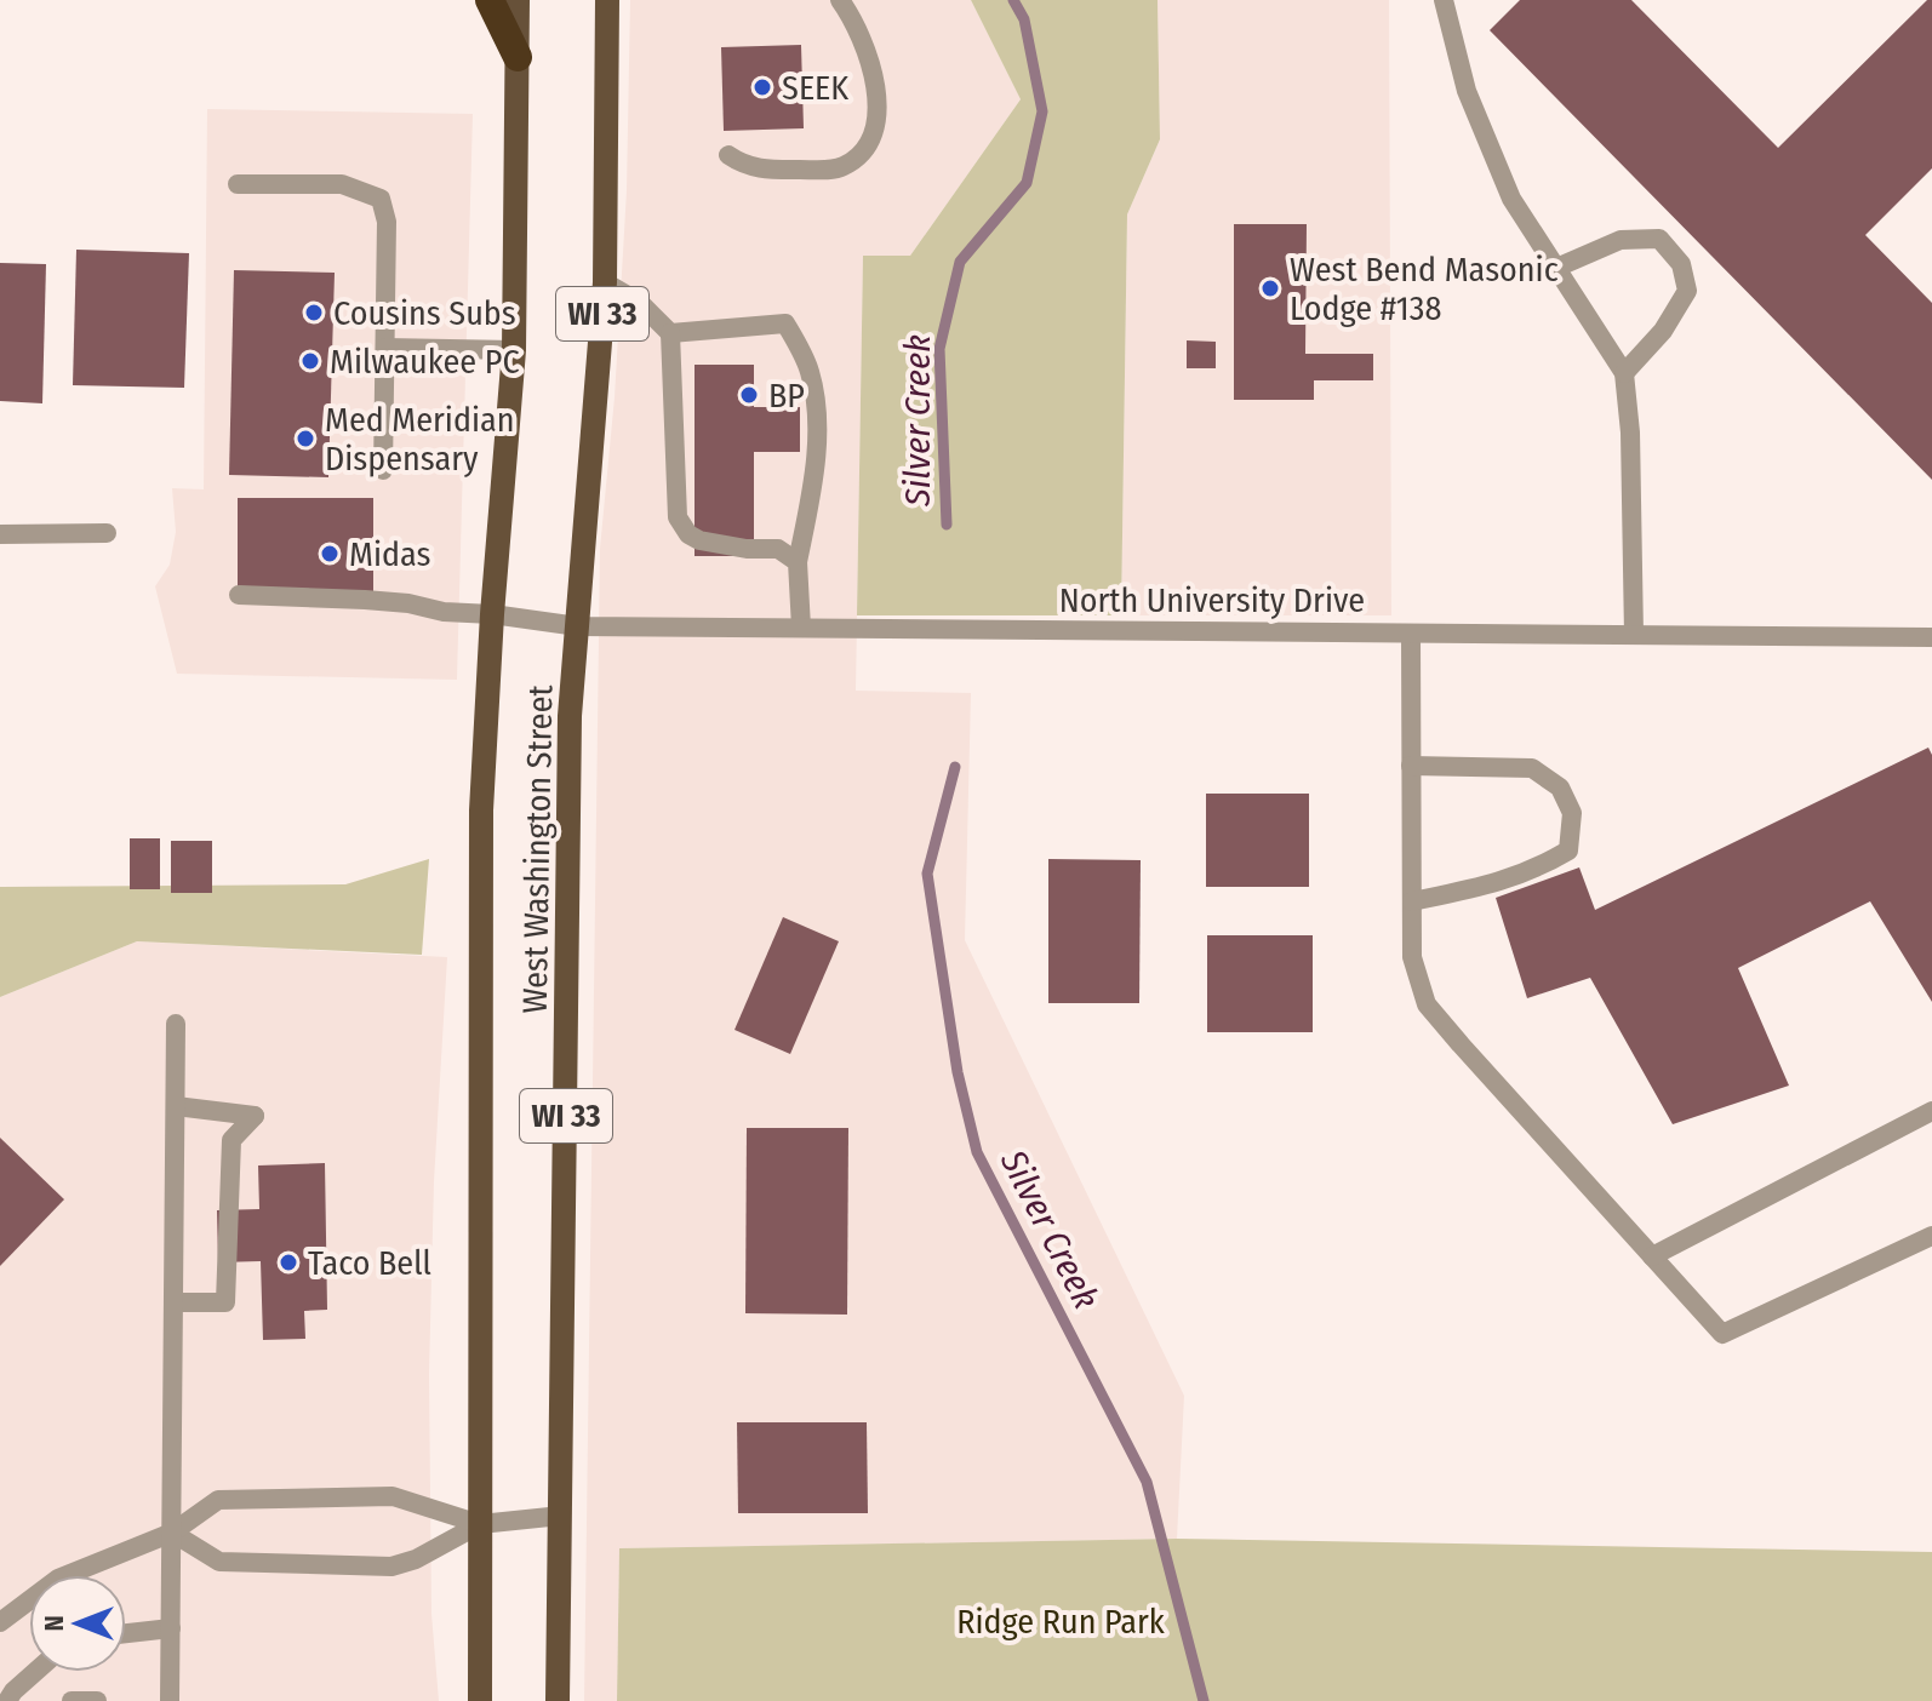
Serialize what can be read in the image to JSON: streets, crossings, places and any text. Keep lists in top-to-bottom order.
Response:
{
  "streets": {
    "main road": ["WI 33", "West Washington Street"],
    "street": ["North University Drive"]
  },
  "crossings": [
    ["North University Drive", "West Washington Street"]
  ],
  "water": ["Silver Creek"],
  "parks": ["Ridge Run Park"],
  "places": [
    "SEEK",
    "West Bend Masonic Lodge #138",
    "Cousins Subs",
    "Milwaukee PC",
    "BP",
    "Med Meridian Dispensary",
    "Midas",
    "Taco Bell"
  ],
  "north": "left"
}
